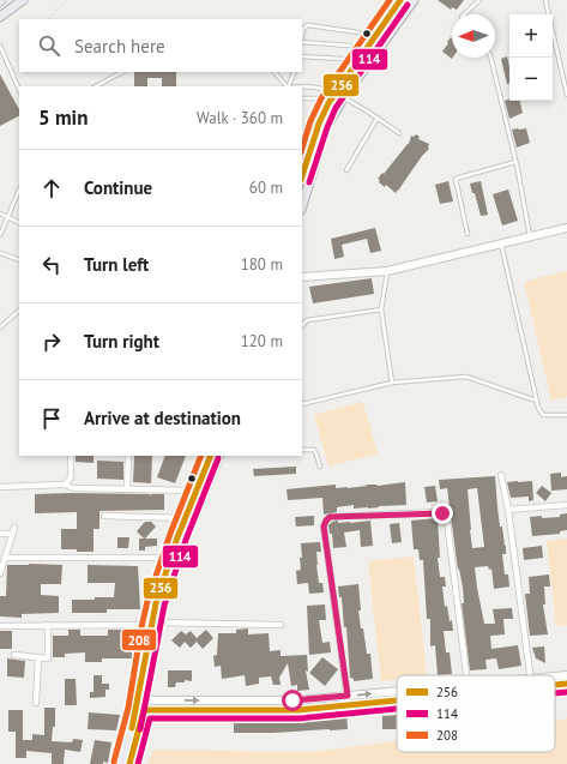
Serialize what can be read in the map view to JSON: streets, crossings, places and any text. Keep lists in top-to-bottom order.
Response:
{
  "lines": ["transit line 256", "transit line 208", "transit line 114"],
  "legend": ["256", "114", "208"],
  "north": "left",
  "page": {
    "map_buttons": ["+", "−"],
    "search": "Search here",
    "heading": ["5 min", "Walk · 360 m"],
    "list": [
      ["Continue", "60 m"],
      ["Turn left", "180 m"],
      ["Turn right", "120 m"],
      "Arrive at destination"
    ]
  }
}
